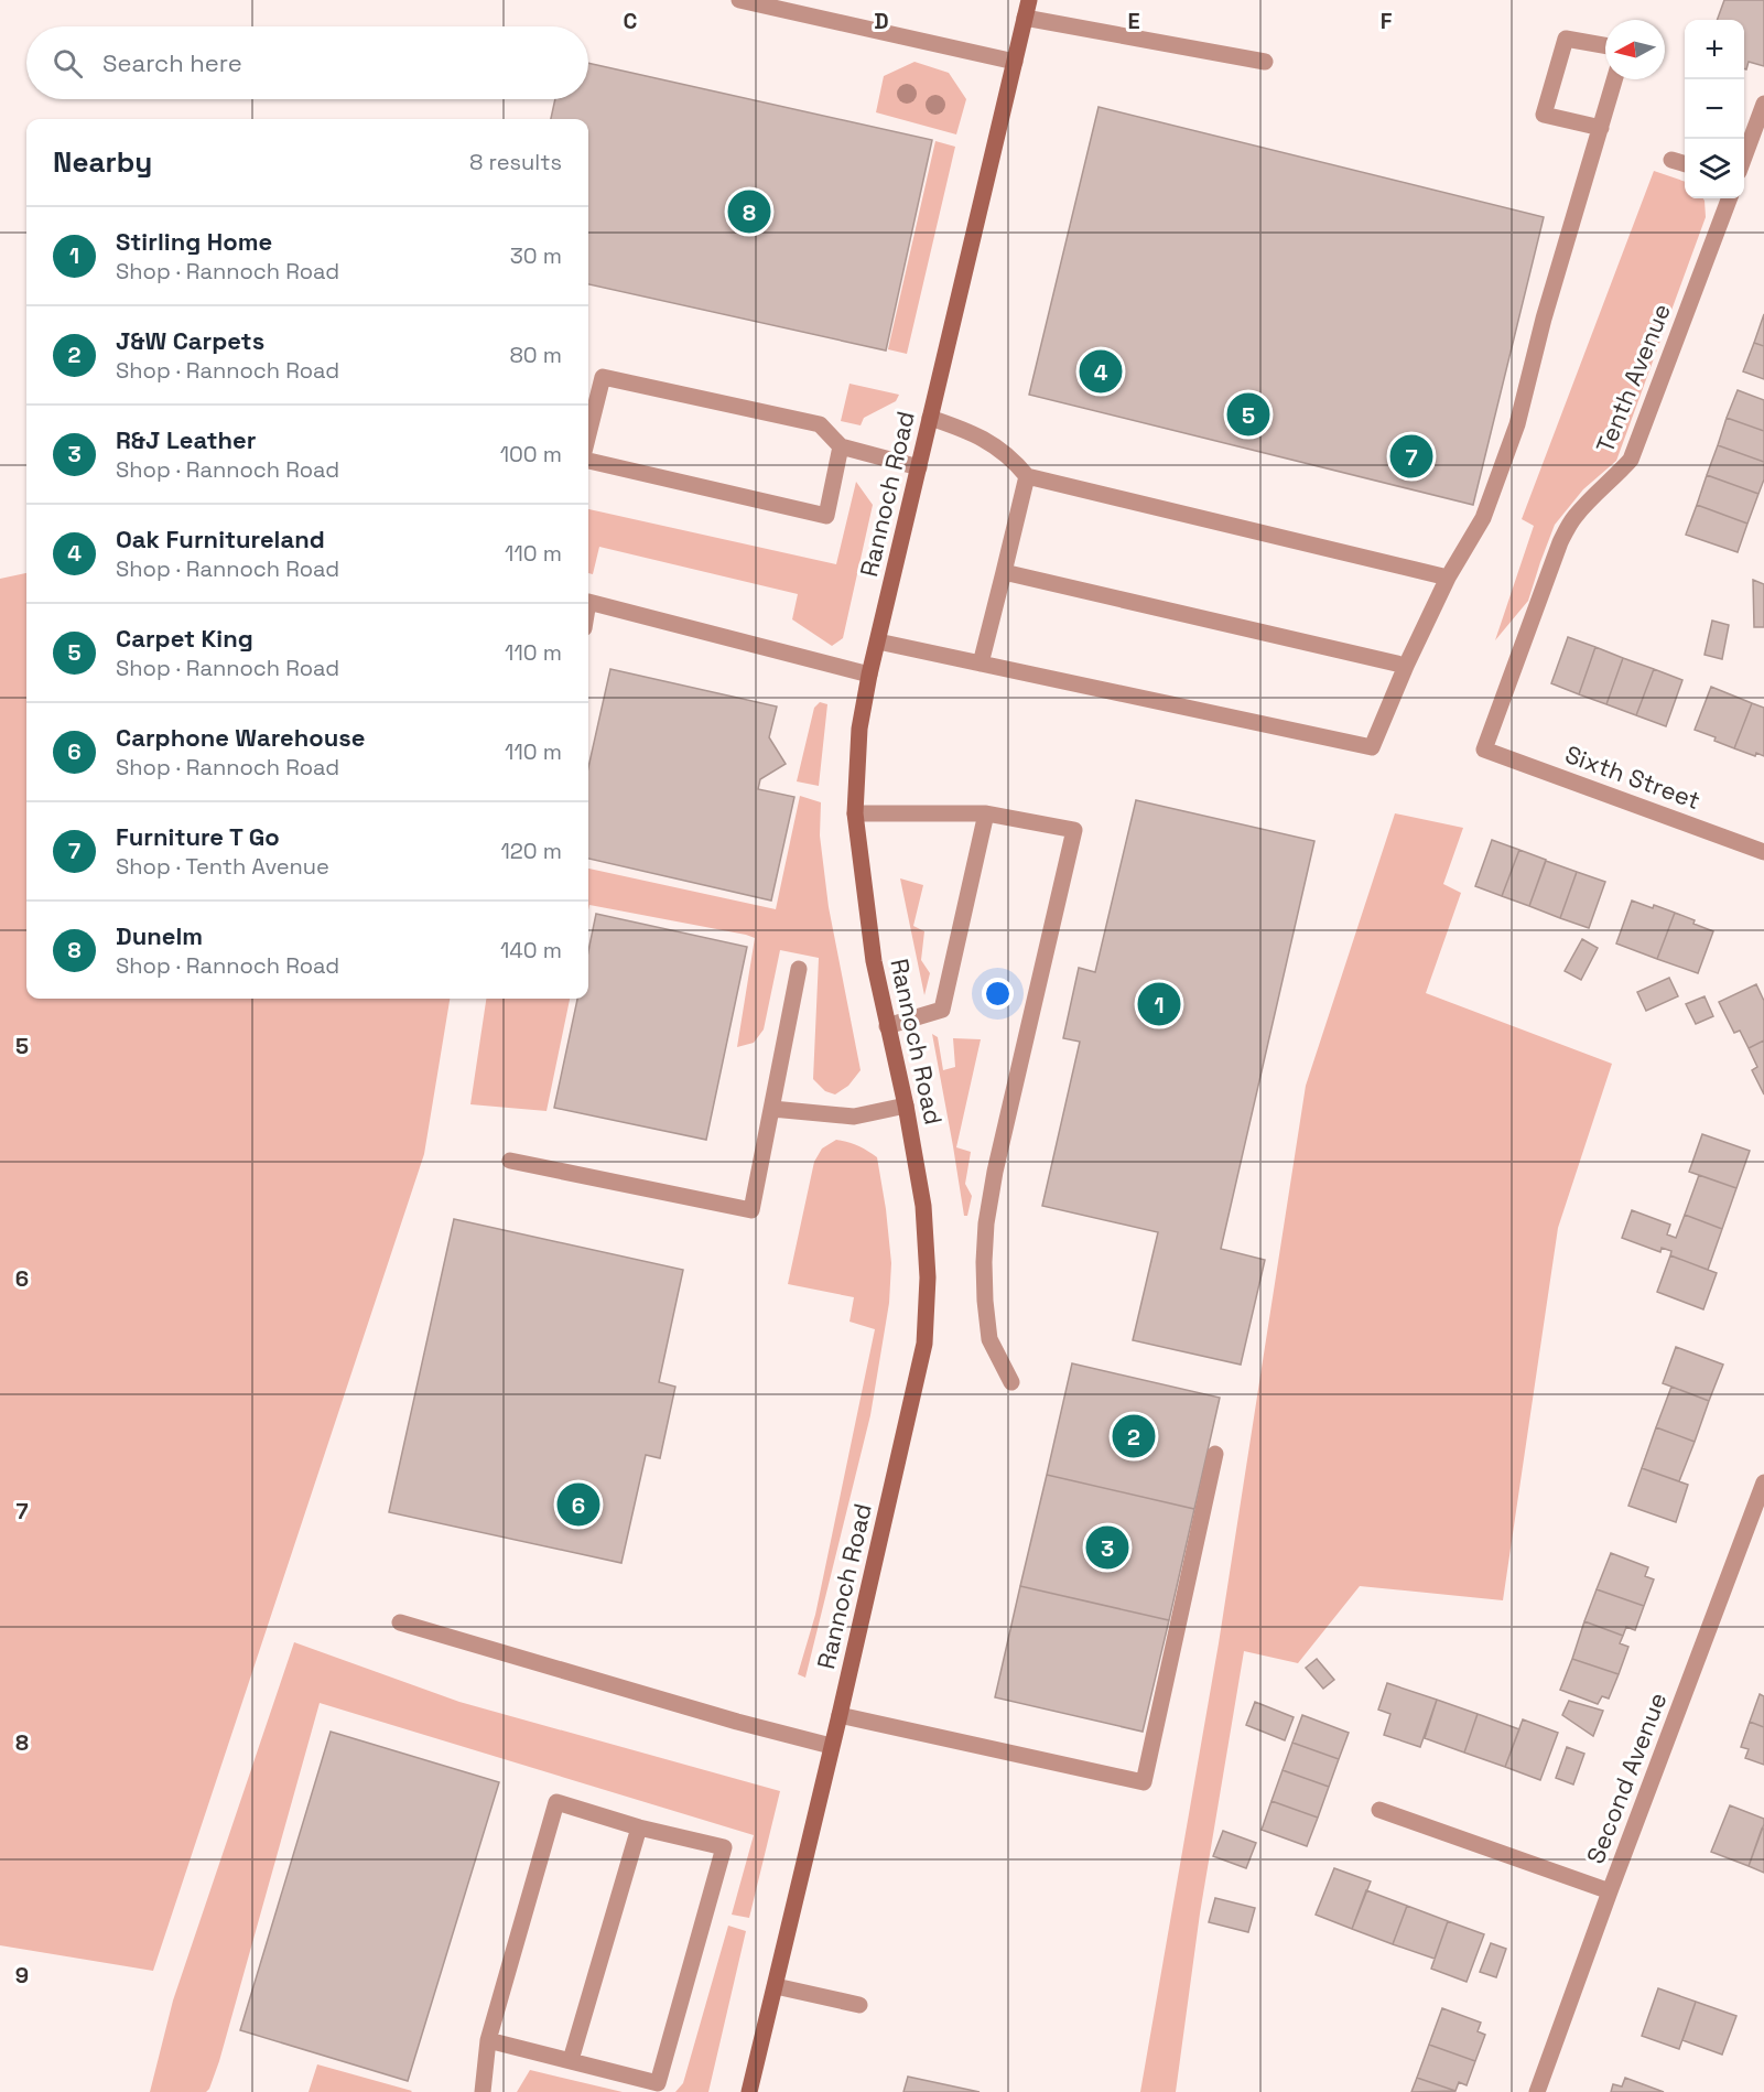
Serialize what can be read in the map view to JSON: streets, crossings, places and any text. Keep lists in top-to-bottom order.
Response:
{
  "streets": {
    "street": [
      "Tenth Avenue",
      "Rannoch Road",
      "Sixth Street",
      "Second Avenue"
    ]
  },
  "crossings": [
    ["Tenth Avenue", "Sixth Street"]
  ],
  "north": "left",
  "page": {
    "map_buttons": ["+", "−"],
    "search": "Search here",
    "heading": ["Nearby", "8 results"],
    "pins": [
      "8",
      "4",
      "5",
      "7",
      "1",
      "2",
      "6",
      "3"
    ],
    "list": [
      {
        "mark": "1",
        "name": "Stirling Home",
        "note": "Shop · Rannoch Road",
        "value": "30 m"
      },
      {
        "mark": "2",
        "name": "J&W Carpets",
        "note": "Shop · Rannoch Road",
        "value": "80 m"
      },
      {
        "mark": "3",
        "name": "R&J Leather",
        "note": "Shop · Rannoch Road",
        "value": "100 m"
      },
      {
        "mark": "4",
        "name": "Oak Furnitureland",
        "note": "Shop · Rannoch Road",
        "value": "110 m"
      },
      {
        "mark": "5",
        "name": "Carpet King",
        "note": "Shop · Rannoch Road",
        "value": "110 m"
      },
      {
        "mark": "6",
        "name": "Carphone Warehouse",
        "note": "Shop · Rannoch Road",
        "value": "110 m"
      },
      {
        "mark": "7",
        "name": "Furniture T Go",
        "note": "Shop · Tenth Avenue",
        "value": "120 m"
      },
      {
        "mark": "8",
        "name": "Dunelm",
        "note": "Shop · Rannoch Road",
        "value": "140 m"
      }
    ]
  },
  "grid": {
    "columns": [
      "C",
      "D",
      "E",
      "F"
    ],
    "rows": [
      "5",
      "6",
      "7",
      "8",
      "9"
    ]
  }
}
